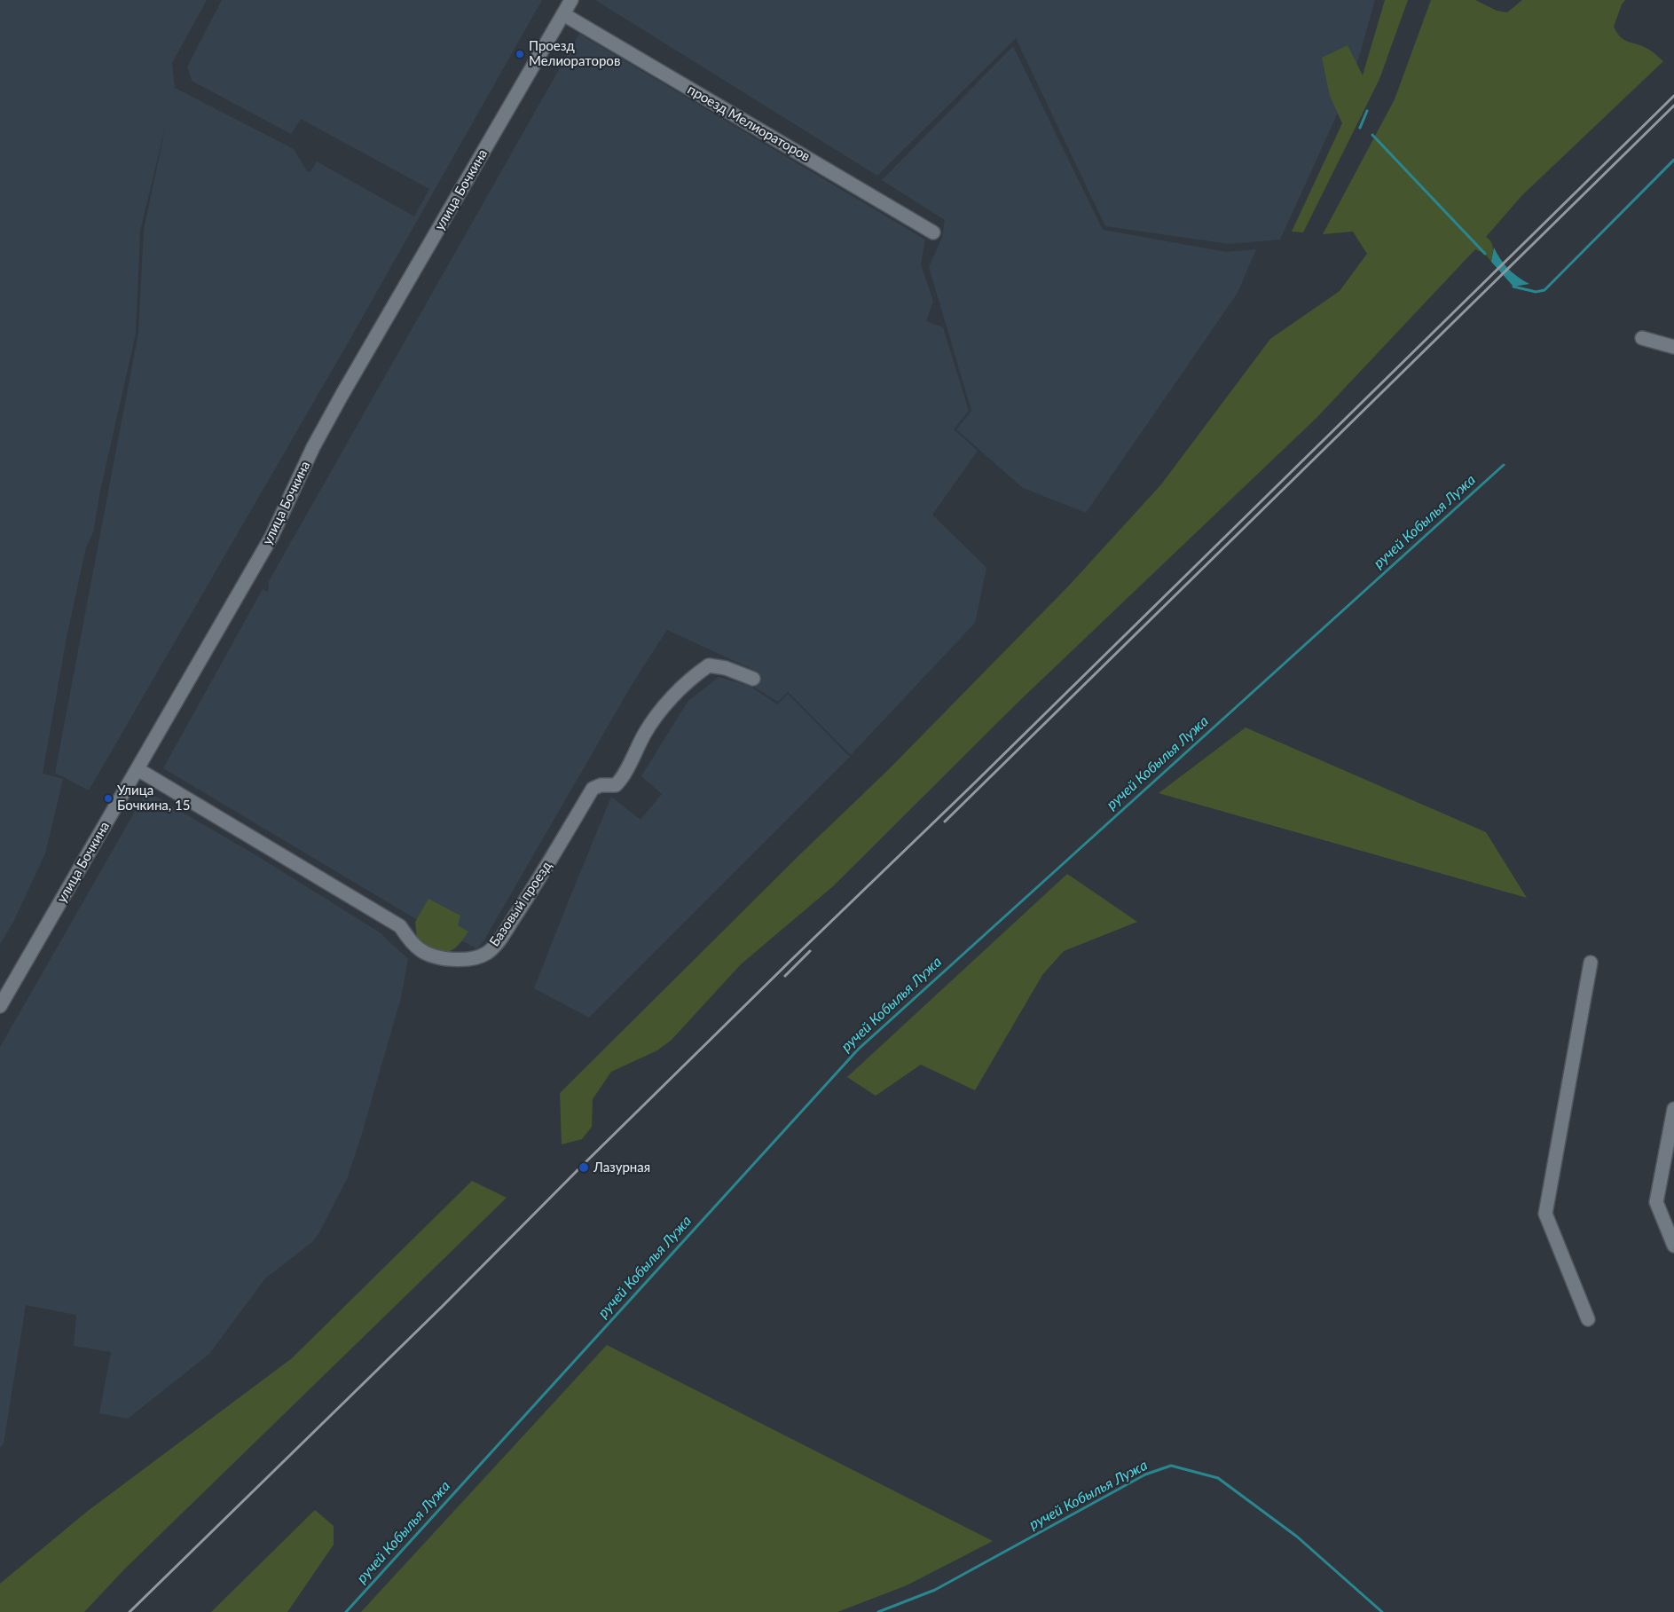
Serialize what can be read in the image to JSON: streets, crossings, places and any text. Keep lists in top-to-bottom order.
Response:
{
  "streets": {
    "street": ["проезд Мелиораторов", "улица Бочкина", "Базовый проезд"]
  },
  "crossings": [
    ["проезд Мелиораторов", "улица Бочкина"],
    ["улица Бочкина", "Базовый проезд"]
  ],
  "water": ["ручей Кобылья Лужа"],
  "places": ["Проезд Мелиораторов", "Улица Бочкина, 15", "Лазурная"]
}
